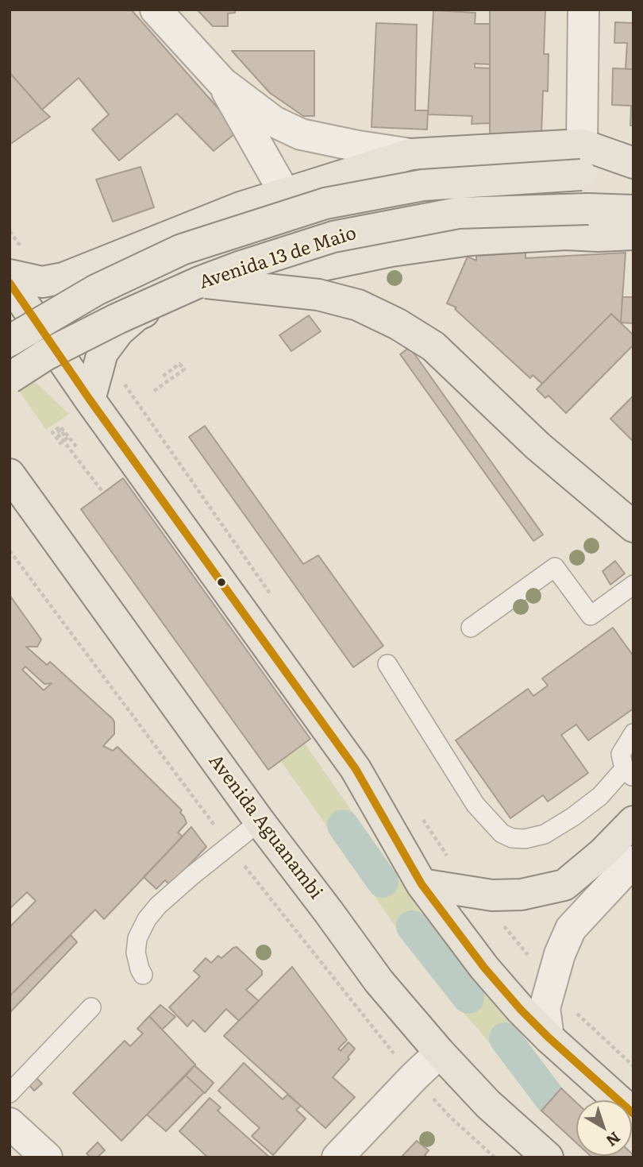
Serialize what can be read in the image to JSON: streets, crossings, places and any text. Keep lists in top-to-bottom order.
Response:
{
  "streets": {
    "main road": ["Avenida 13 de Maio", "Avenida Aguanambi"]
  },
  "north": "bottom right"
}
